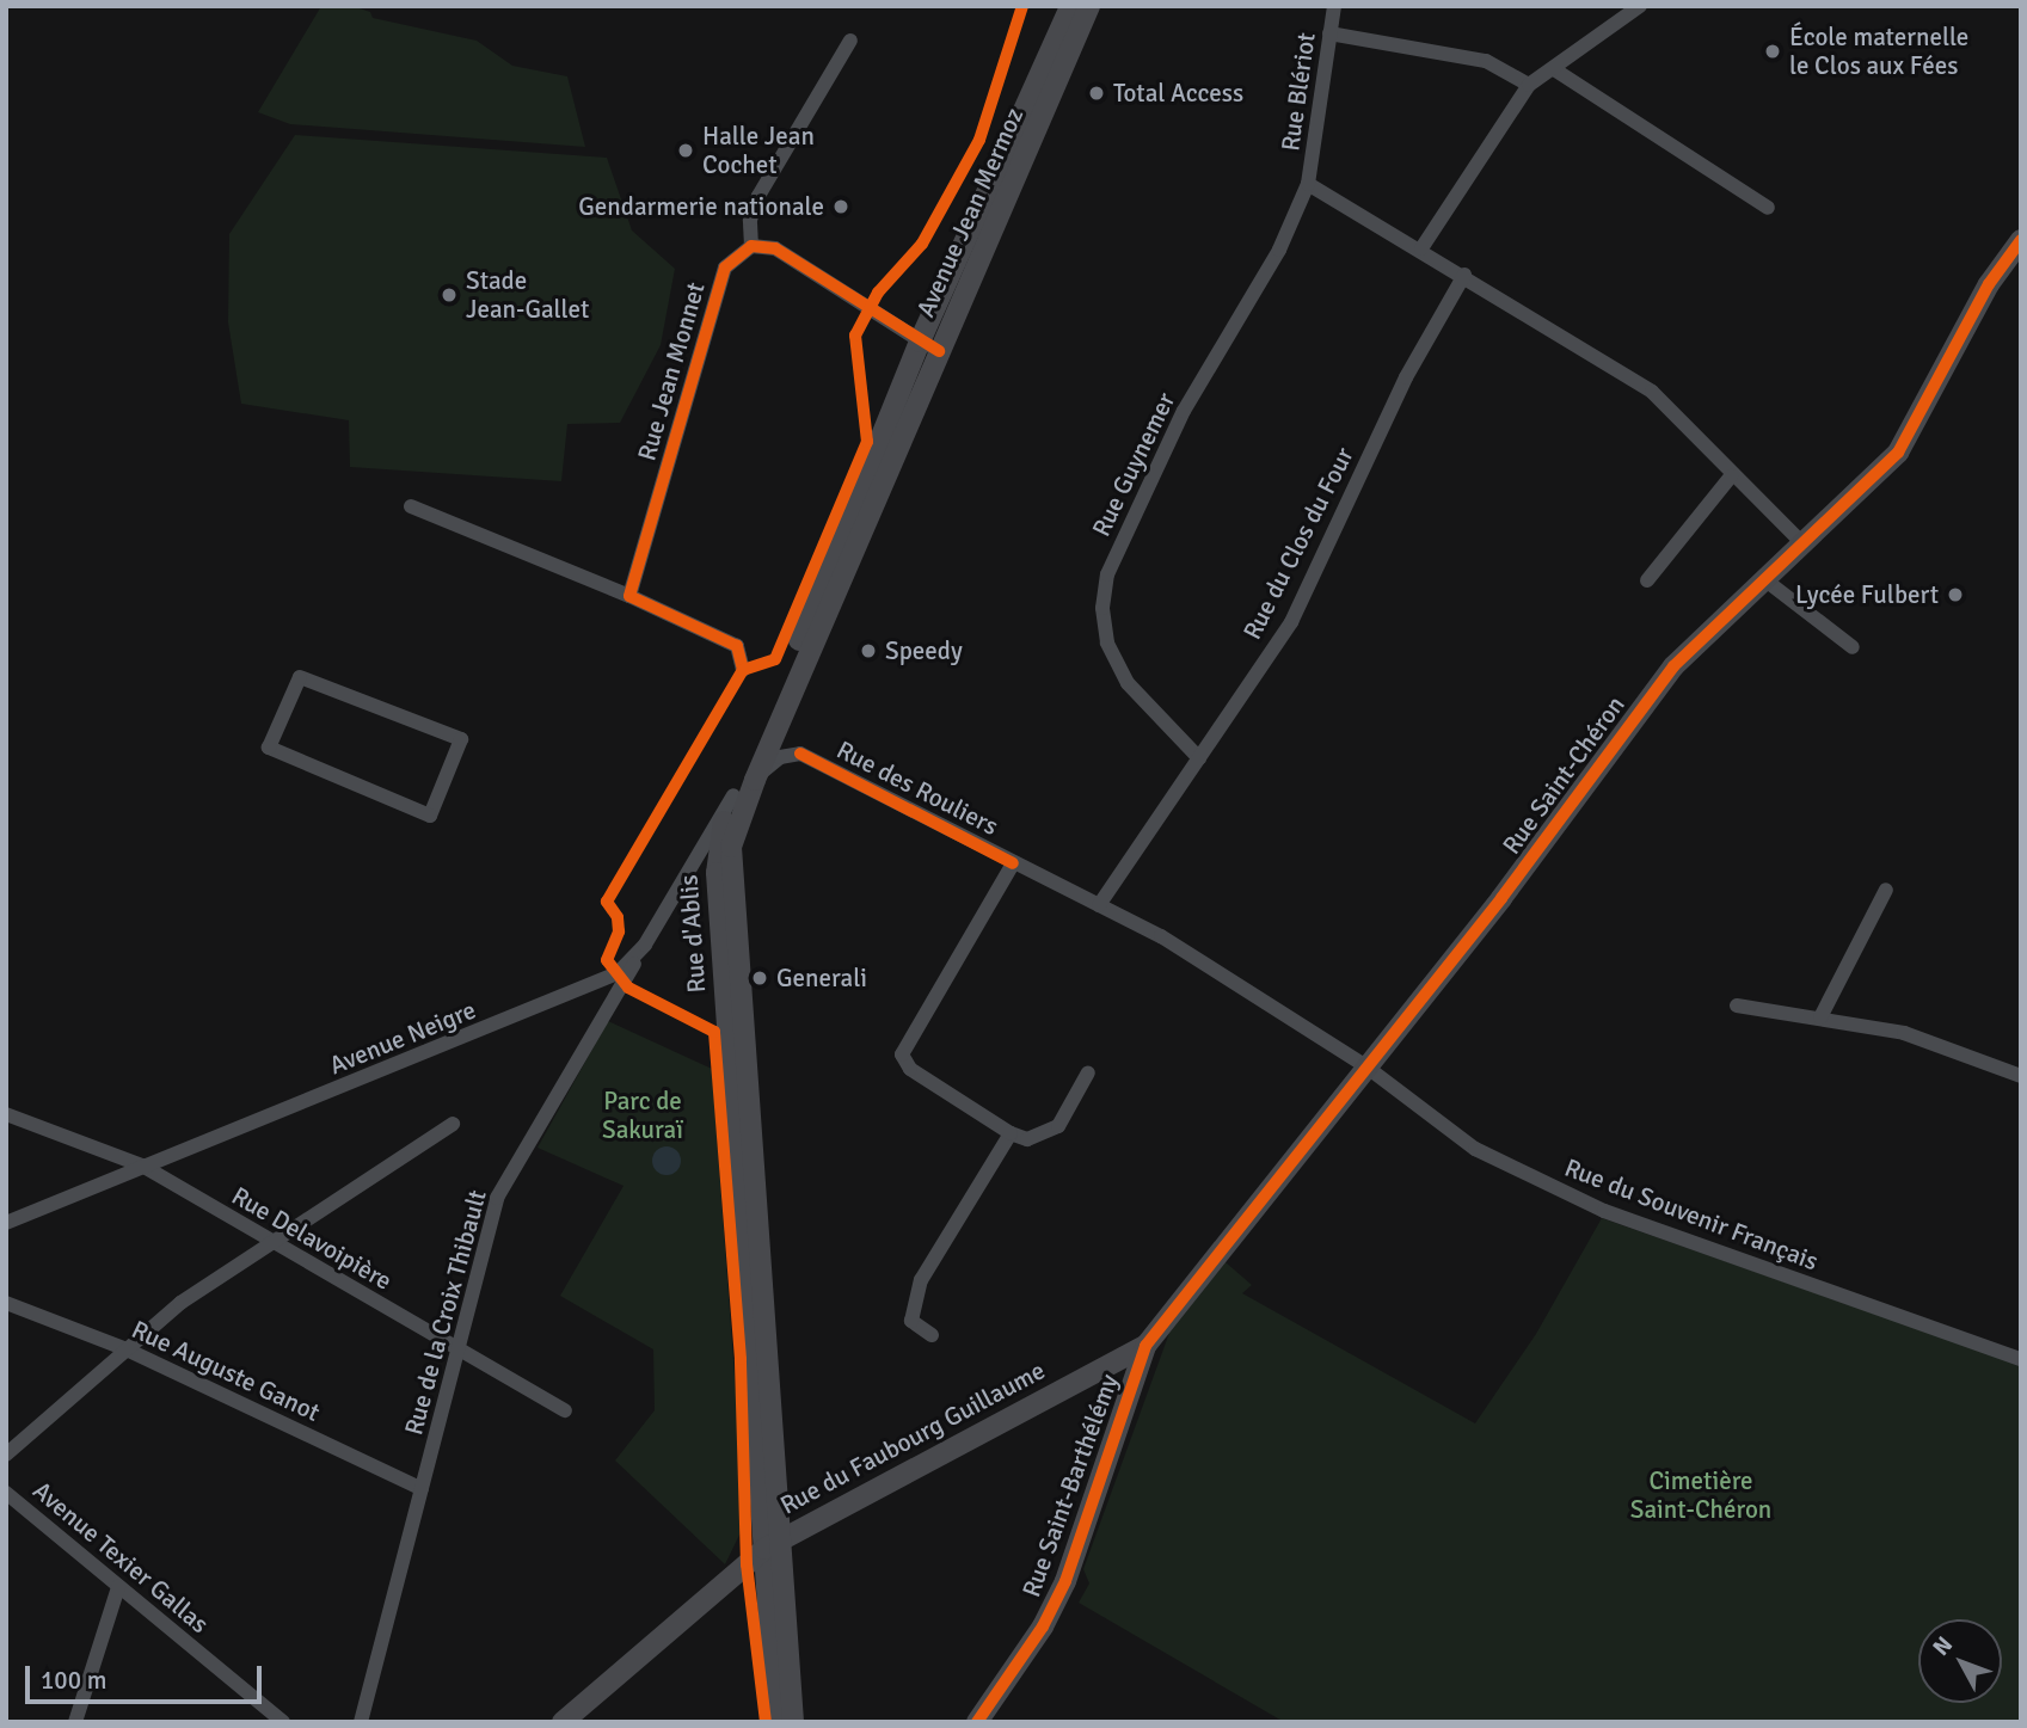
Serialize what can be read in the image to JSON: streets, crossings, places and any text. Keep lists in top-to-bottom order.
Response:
{
  "streets": {
    "main road": [
      "Avenue Jean Mermoz",
      "Rue Saint-Chéron",
      "Rue d'Ablis",
      "Rue du Faubourg Guillaume",
      "Rue Saint-Barthélémy"
    ],
    "street": [
      "Rue Blériot",
      "Rue Jean Monnet",
      "Rue Guynemer",
      "Rue du Clos du Four",
      "Rue des Rouliers",
      "Avenue Neigre",
      "Rue du Souvenir Français",
      "Rue Delavoipière",
      "Rue de la Croix Thibault",
      "Rue Auguste Ganot",
      "Avenue Texier Gallas"
    ]
  },
  "crossings": [
    ["Rue Blériot", "Rue Guynemer"],
    ["Avenue Jean Mermoz", "Rue des Rouliers"],
    ["Avenue Jean Mermoz", "Rue d'Ablis"],
    ["Avenue Jean Mermoz", "Avenue Neigre"],
    ["Rue Guynemer", "Rue du Clos du Four"],
    ["Rue du Clos du Four", "Rue des Rouliers"],
    ["Rue Saint-Chéron", "Rue des Rouliers"],
    ["Rue Saint-Chéron", "Rue du Souvenir Français"],
    ["Rue Saint-Chéron", "Rue du Faubourg Guillaume"],
    ["Rue Saint-Chéron", "Rue Saint-Barthélémy"],
    ["Rue des Rouliers", "Rue du Souvenir Français"],
    ["Rue d'Ablis", "Avenue Neigre"],
    ["Rue d'Ablis", "Rue du Faubourg Guillaume"],
    ["Avenue Neigre", "Rue Delavoipière"],
    ["Avenue Neigre", "Rue de la Croix Thibault"],
    ["Rue Delavoipière", "Rue de la Croix Thibault"],
    ["Rue de la Croix Thibault", "Rue Auguste Ganot"],
    ["Rue du Faubourg Guillaume", "Rue Saint-Barthélémy"]
  ],
  "parks": ["Parc de Sakuraï", "Cimetière Saint-Chéron"],
  "places": [
    "École maternelle le Clos aux Fées",
    "Total Access",
    "Halle Jean Cochet",
    "Gendarmerie nationale",
    "Stade Jean-Gallet",
    "Lycée Fulbert",
    "Speedy",
    "Generali"
  ],
  "scale_bar": "100 m",
  "north": "top left"
}
